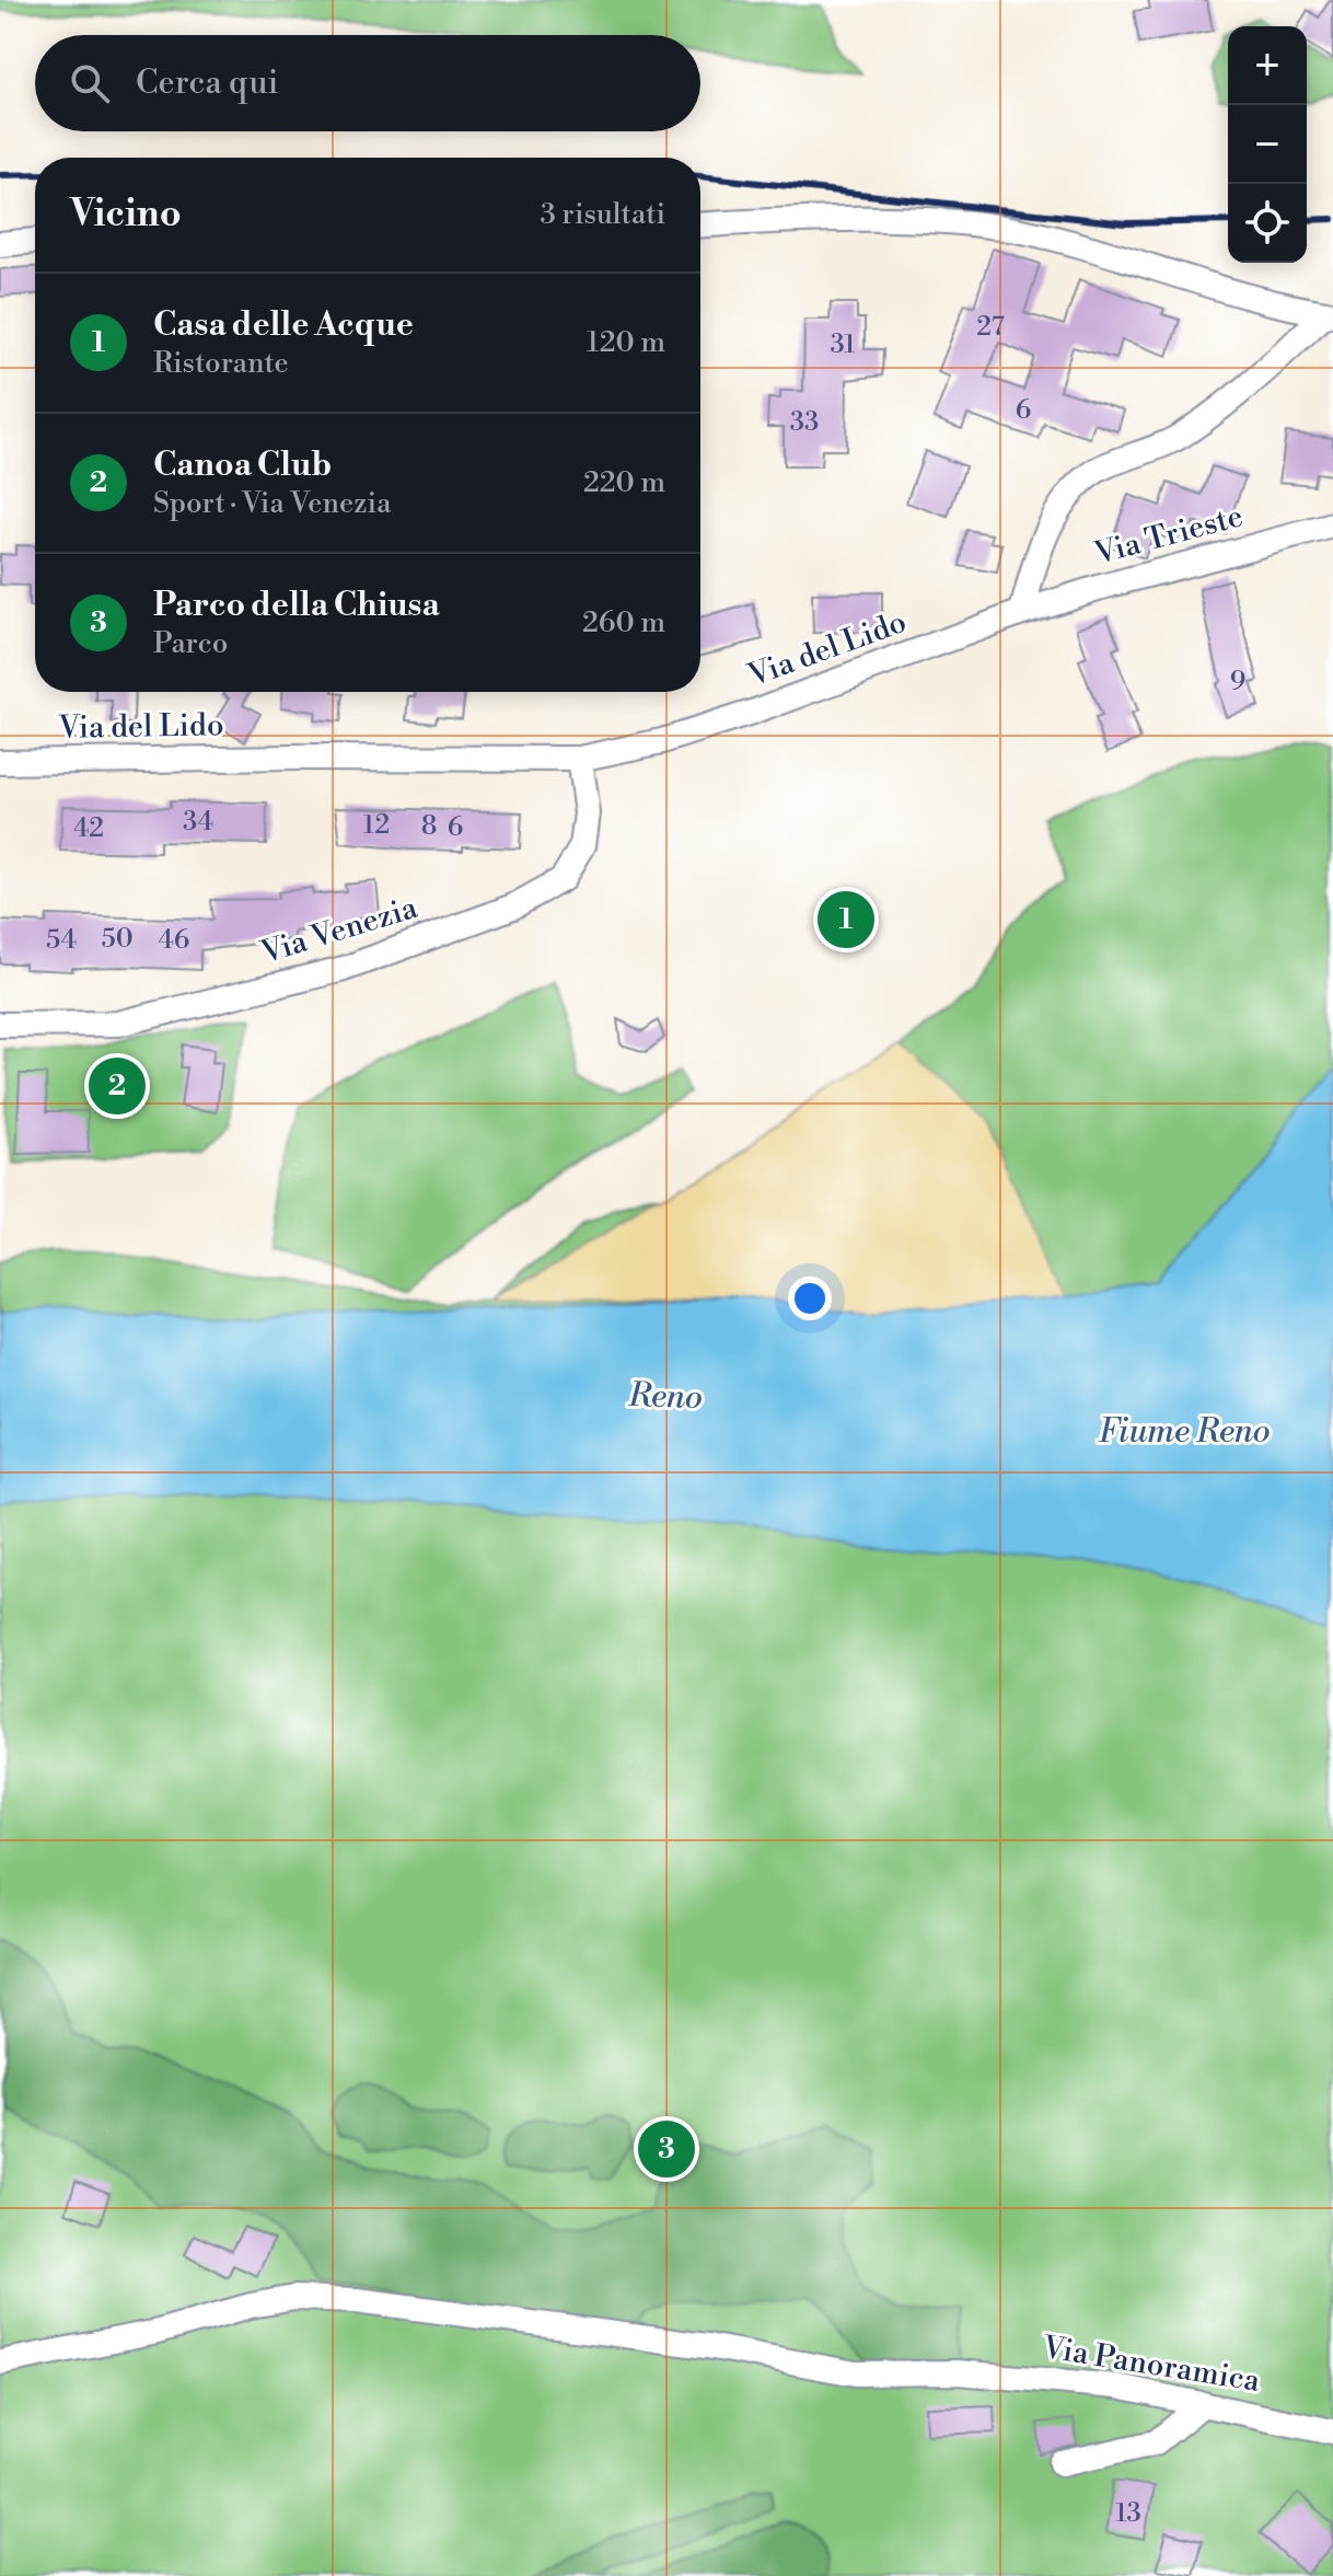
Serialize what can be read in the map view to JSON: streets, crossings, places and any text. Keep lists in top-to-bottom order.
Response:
{
  "streets": {
    "street": [
      "Via Trieste",
      "Via del Lido",
      "Via Venezia",
      "Via Panoramica"
    ]
  },
  "crossings": [
    ["Via Trieste", "Via del Lido"],
    ["Via del Lido", "Via Venezia"]
  ],
  "water": ["Reno", "Fiume Reno"],
  "house_numbers": [
    "27",
    "31",
    "6",
    "33",
    "9",
    "34",
    "12",
    "8",
    "6",
    "42",
    "50",
    "54",
    "46",
    "13"
  ],
  "page": {
    "map_buttons": ["+", "−"],
    "search": "Cerca qui",
    "heading": ["Vicino", "3 risultati"],
    "list": [
      {
        "mark": "1",
        "name": "Casa delle Acque",
        "note": "Ristorante",
        "value": "120 m"
      },
      {
        "mark": "2",
        "name": "Canoa Club",
        "note": "Sport · Via Venezia",
        "value": "220 m"
      },
      {
        "mark": "3",
        "name": "Parco della Chiusa",
        "note": "Parco",
        "value": "260 m"
      }
    ],
    "pins": ["1", "2", "3"]
  }
}
